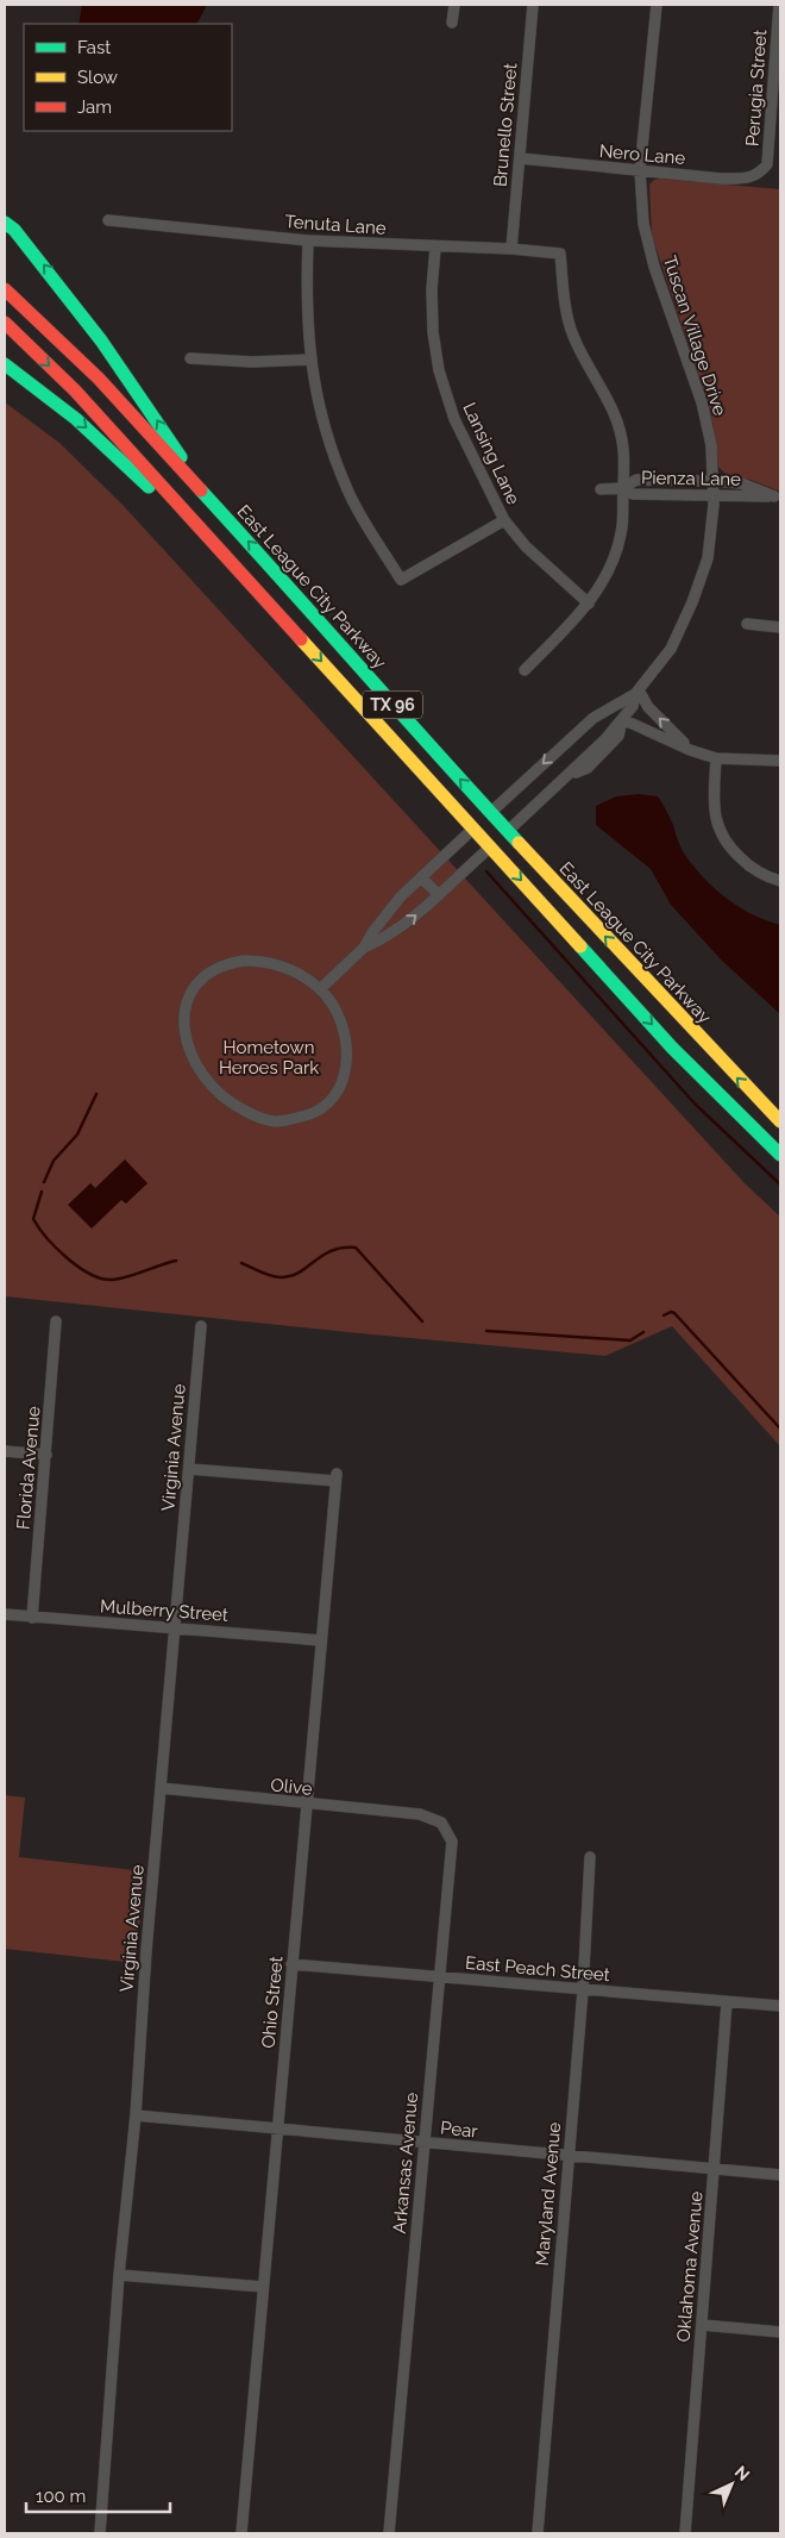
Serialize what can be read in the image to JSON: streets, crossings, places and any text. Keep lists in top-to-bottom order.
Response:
{
  "streets": {
    "main road": ["East League City Parkway", "TX 96"],
    "street": [
      "Perugia Street",
      "Brunello Street",
      "Nero Lane",
      "Tenuta Lane",
      "Tuscan Village Drive",
      "Lansing Lane",
      "Pienza Lane",
      "Virginia Avenue",
      "Florida Avenue",
      "Mulberry Street",
      "Olive",
      "East Peach Street",
      "Ohio Street",
      "Pear",
      "Arkansas Avenue",
      "Maryland Avenue",
      "Oklahoma Avenue"
    ]
  },
  "crossings": [
    ["Perugia Street", "Nero Lane"],
    ["Brunello Street", "Nero Lane"],
    ["Brunello Street", "Tenuta Lane"],
    ["Nero Lane", "Tuscan Village Drive"],
    ["Tenuta Lane", "Lansing Lane"],
    ["Tenuta Lane", "Pienza Lane"],
    ["Tuscan Village Drive", "Pienza Lane"],
    ["Tuscan Village Drive", "East League City Parkway"],
    ["Virginia Avenue", "Mulberry Street"],
    ["Virginia Avenue", "Olive"],
    ["Virginia Avenue", "Ohio Street"],
    ["Virginia Avenue", "Pear"],
    ["Florida Avenue", "Mulberry Street"],
    ["Mulberry Street", "Ohio Street"],
    ["Olive", "Ohio Street"],
    ["Olive", "Arkansas Avenue"],
    ["East Peach Street", "Ohio Street"],
    ["East Peach Street", "Arkansas Avenue"],
    ["East Peach Street", "Maryland Avenue"],
    ["East Peach Street", "Oklahoma Avenue"],
    ["Ohio Street", "Pear"],
    ["Pear", "Arkansas Avenue"],
    ["Pear", "Maryland Avenue"],
    ["Pear", "Oklahoma Avenue"]
  ],
  "parks": ["Hometown Heroes Park"],
  "legend": ["Fast", "Slow", "Jam"],
  "scale_bar": "100 m",
  "north": "top right"
}
